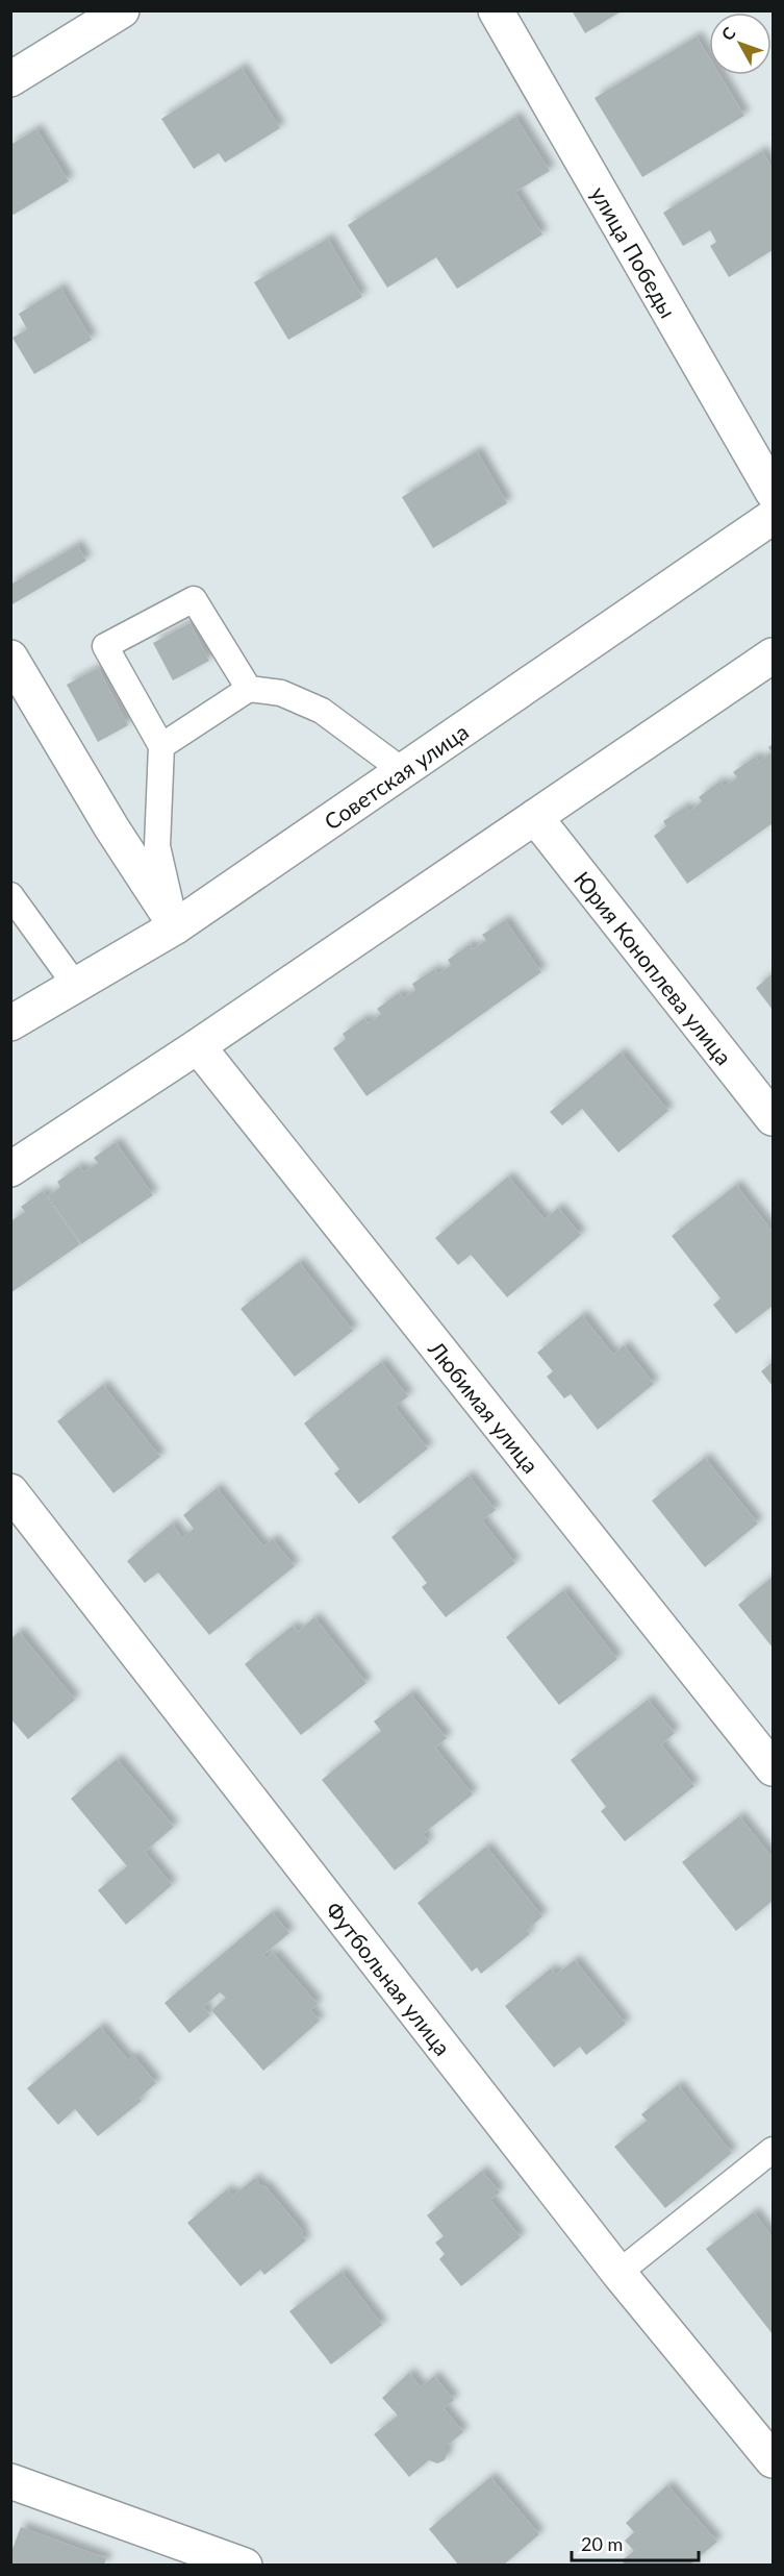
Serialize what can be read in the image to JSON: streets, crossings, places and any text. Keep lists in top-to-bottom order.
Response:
{
  "streets": {
    "street": [
      "улица Победы",
      "Советская улица",
      "Юрия Коноплева улица",
      "Любимая улица",
      "Футбольная улица"
    ]
  },
  "scale_bar": "20 m",
  "north": "top left"
}
